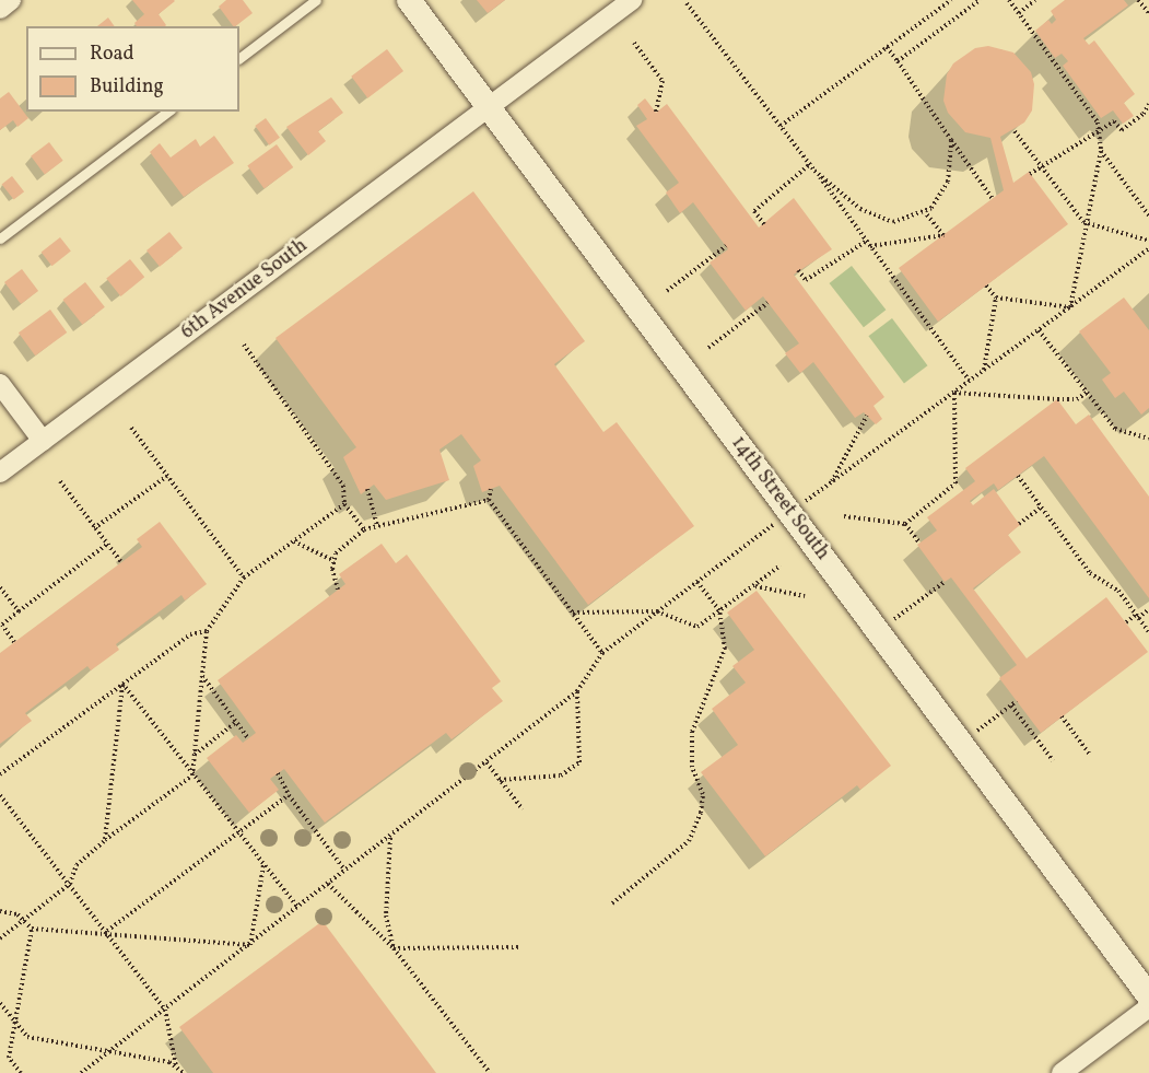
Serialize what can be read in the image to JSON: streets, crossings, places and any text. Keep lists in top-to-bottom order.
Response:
{
  "streets": {
    "street": ["6th Avenue South", "14th Street South"]
  },
  "crossings": [
    ["6th Avenue South", "14th Street South"]
  ],
  "legend": ["Road", "Building"]
}
